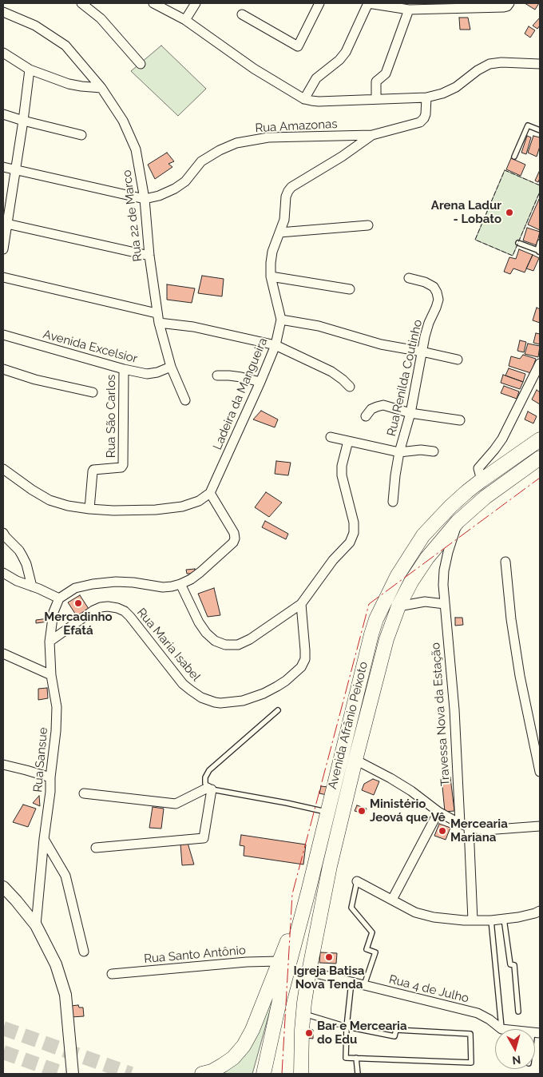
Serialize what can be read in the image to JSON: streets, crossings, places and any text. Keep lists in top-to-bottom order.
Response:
{
  "streets": {
    "main road": ["Avenida Afrânio Peixoto"],
    "street": [
      "Rua Amazonas",
      "Rua 22 de Marco",
      "Avenida Excelsior",
      "Rua Renilda Coutinho",
      "Ladeira da Mangueira",
      "Rua São Carlos",
      "Rua Maria Isabel",
      "Travessa Nova da Estação",
      "Rua Sansue",
      "Rua Santo Antônio",
      "Rua 4 de Julho"
    ]
  },
  "crossings": [
    ["Rua Amazonas", "Rua 22 de Marco"],
    ["Rua Amazonas", "Ladeira da Mangueira"],
    ["Rua 22 de Marco", "Avenida Excelsior"],
    ["Avenida Excelsior", "Rua São Carlos"],
    ["Rua Maria Isabel", "Rua Sansue"],
    ["Travessa Nova da Estação", "Avenida Afrânio Peixoto"],
    ["Avenida Afrânio Peixoto", "Rua 4 de Julho"]
  ],
  "places": [
    "Arena Ladur - Lobato",
    "Mercadinho Efatá",
    "Ministério Jeová que Vê",
    "Mercearia Mariana",
    "Igreja Batisa Nova Tenda",
    "Bar e Mercearia do Edu"
  ],
  "north": "bottom"
}
